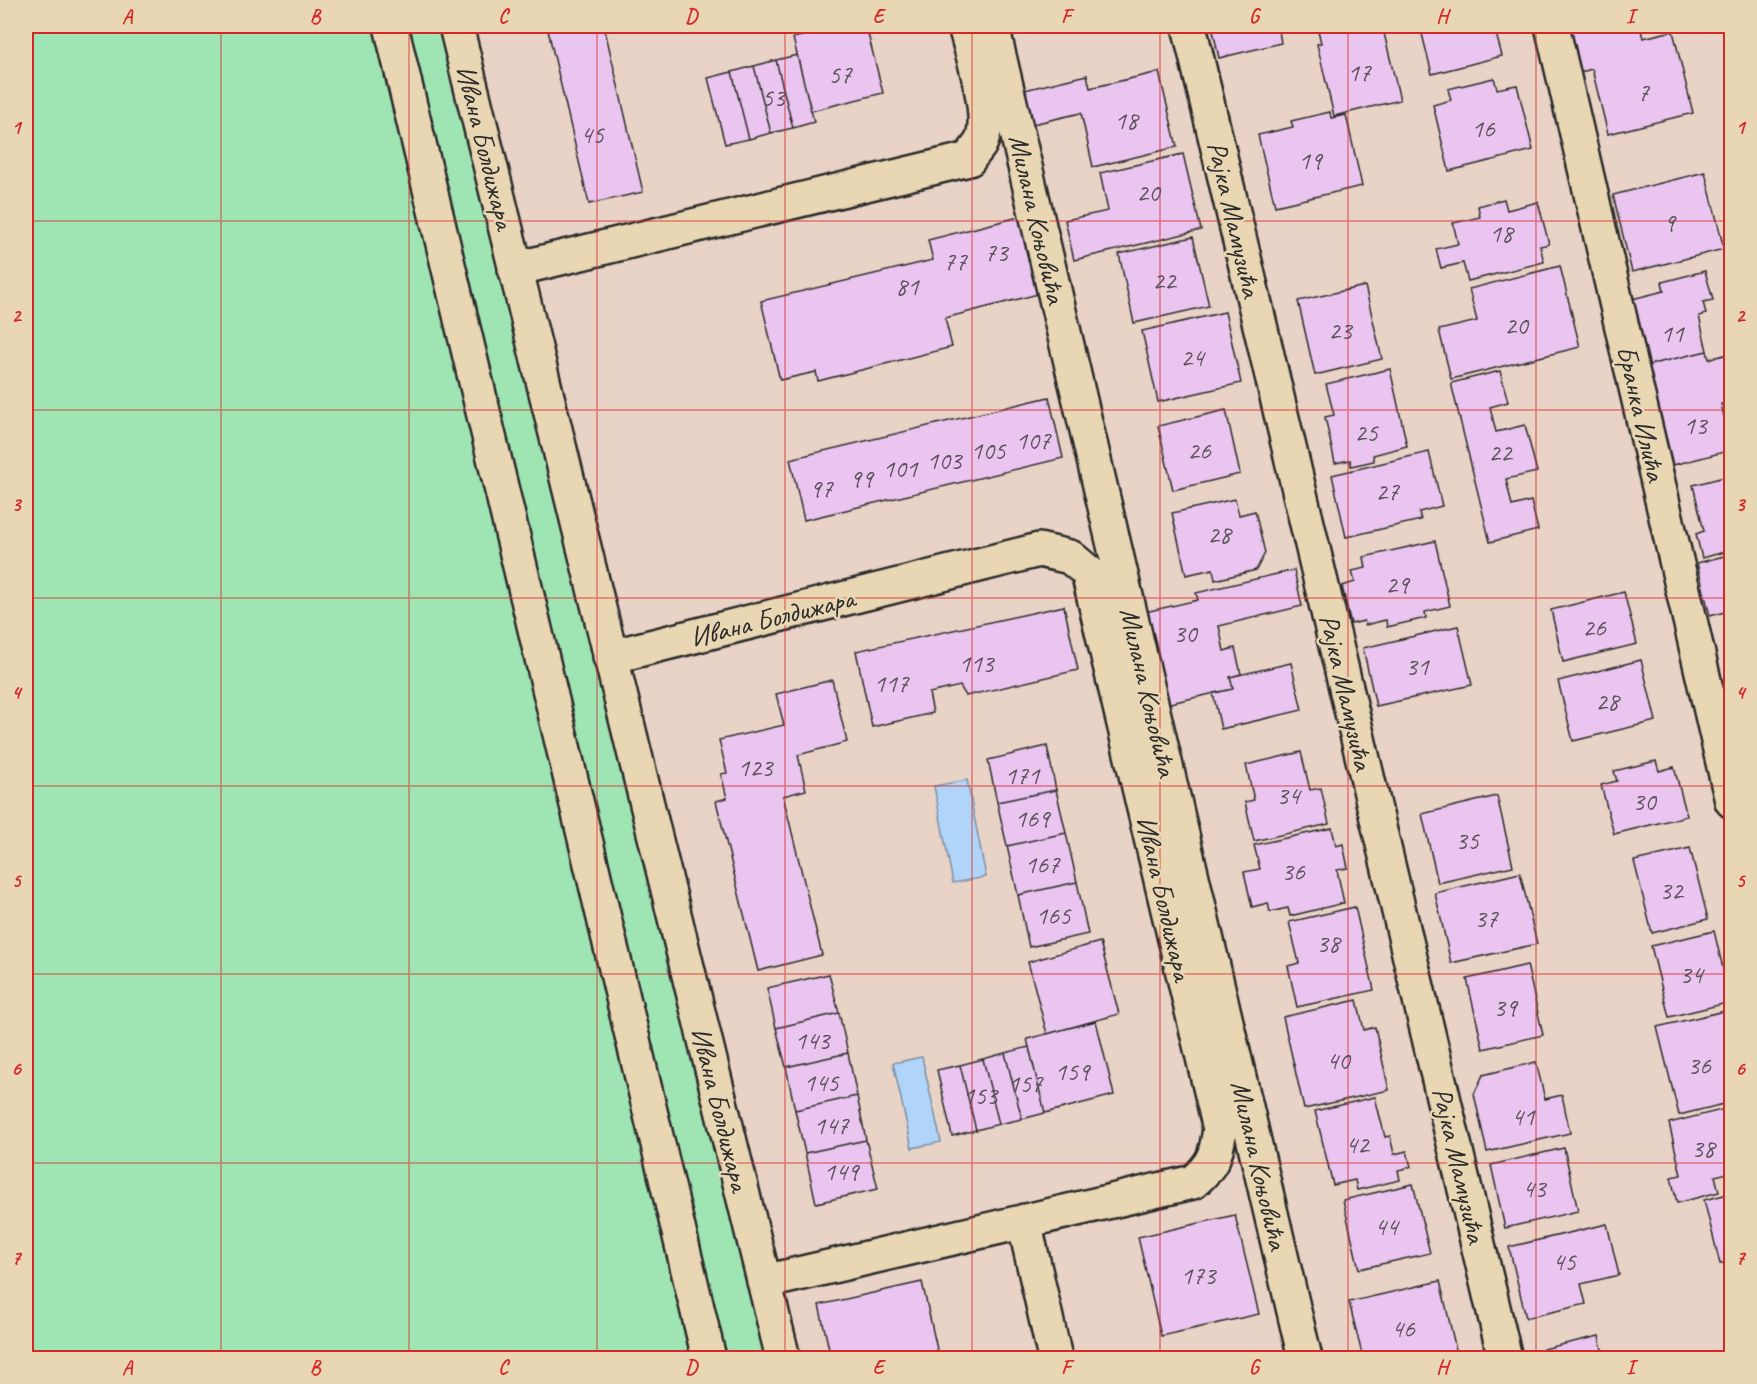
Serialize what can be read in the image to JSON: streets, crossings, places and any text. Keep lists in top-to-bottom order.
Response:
{
  "streets": {
    "street": [
      "Ивана Болдижара",
      "Милана Коњовића",
      "Рајка Мамузића",
      "Бранка Илића"
    ]
  },
  "house_numbers": [
    "17",
    "57",
    "7",
    "53",
    "18",
    "16",
    "45",
    "19",
    "20",
    "9",
    "18",
    "73",
    "77",
    "22",
    "81",
    "20",
    "23",
    "11",
    "24",
    "13",
    "25",
    "107",
    "105",
    "26",
    "22",
    "103",
    "101",
    "99",
    "97",
    "27",
    "28",
    "29",
    "26",
    "30",
    "113",
    "31",
    "117",
    "28",
    "123",
    "171",
    "34",
    "30",
    "169",
    "35",
    "167",
    "36",
    "32",
    "165",
    "37",
    "38",
    "34",
    "39",
    "143",
    "40",
    "36",
    "159",
    "145",
    "157",
    "153",
    "41",
    "147",
    "42",
    "38",
    "149",
    "43",
    "44",
    "45",
    "173",
    "46"
  ],
  "grid": {
    "columns": [
      "A",
      "B",
      "C",
      "D",
      "E",
      "F",
      "G",
      "H",
      "I"
    ],
    "rows": [
      "1",
      "2",
      "3",
      "4",
      "5",
      "6",
      "7"
    ]
  }
}
